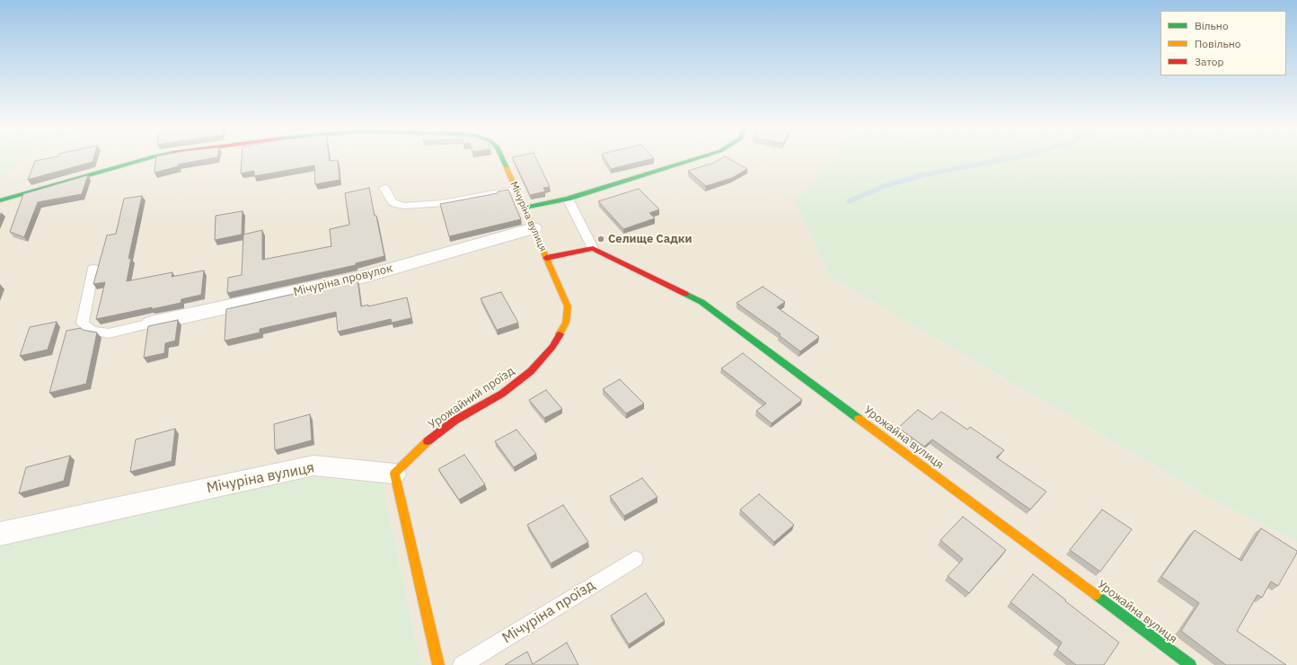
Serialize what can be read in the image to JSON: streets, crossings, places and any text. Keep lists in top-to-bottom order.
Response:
{
  "streets": {
    "street": [
      "Мічуріна вулиця",
      "Мічуріна провулок",
      "Урожайний проїзд",
      "Урожайна вулиця"
    ],
    "lane": ["Мічуріна проїзд"]
  },
  "crossings": [
    ["Мічуріна вулиця", "Мічуріна провулок"],
    ["Мічуріна вулиця", "Урожайний проїзд"]
  ],
  "places": ["Селище Садки"],
  "legend": ["Вільно", "Повільно", "Затор"]
}
